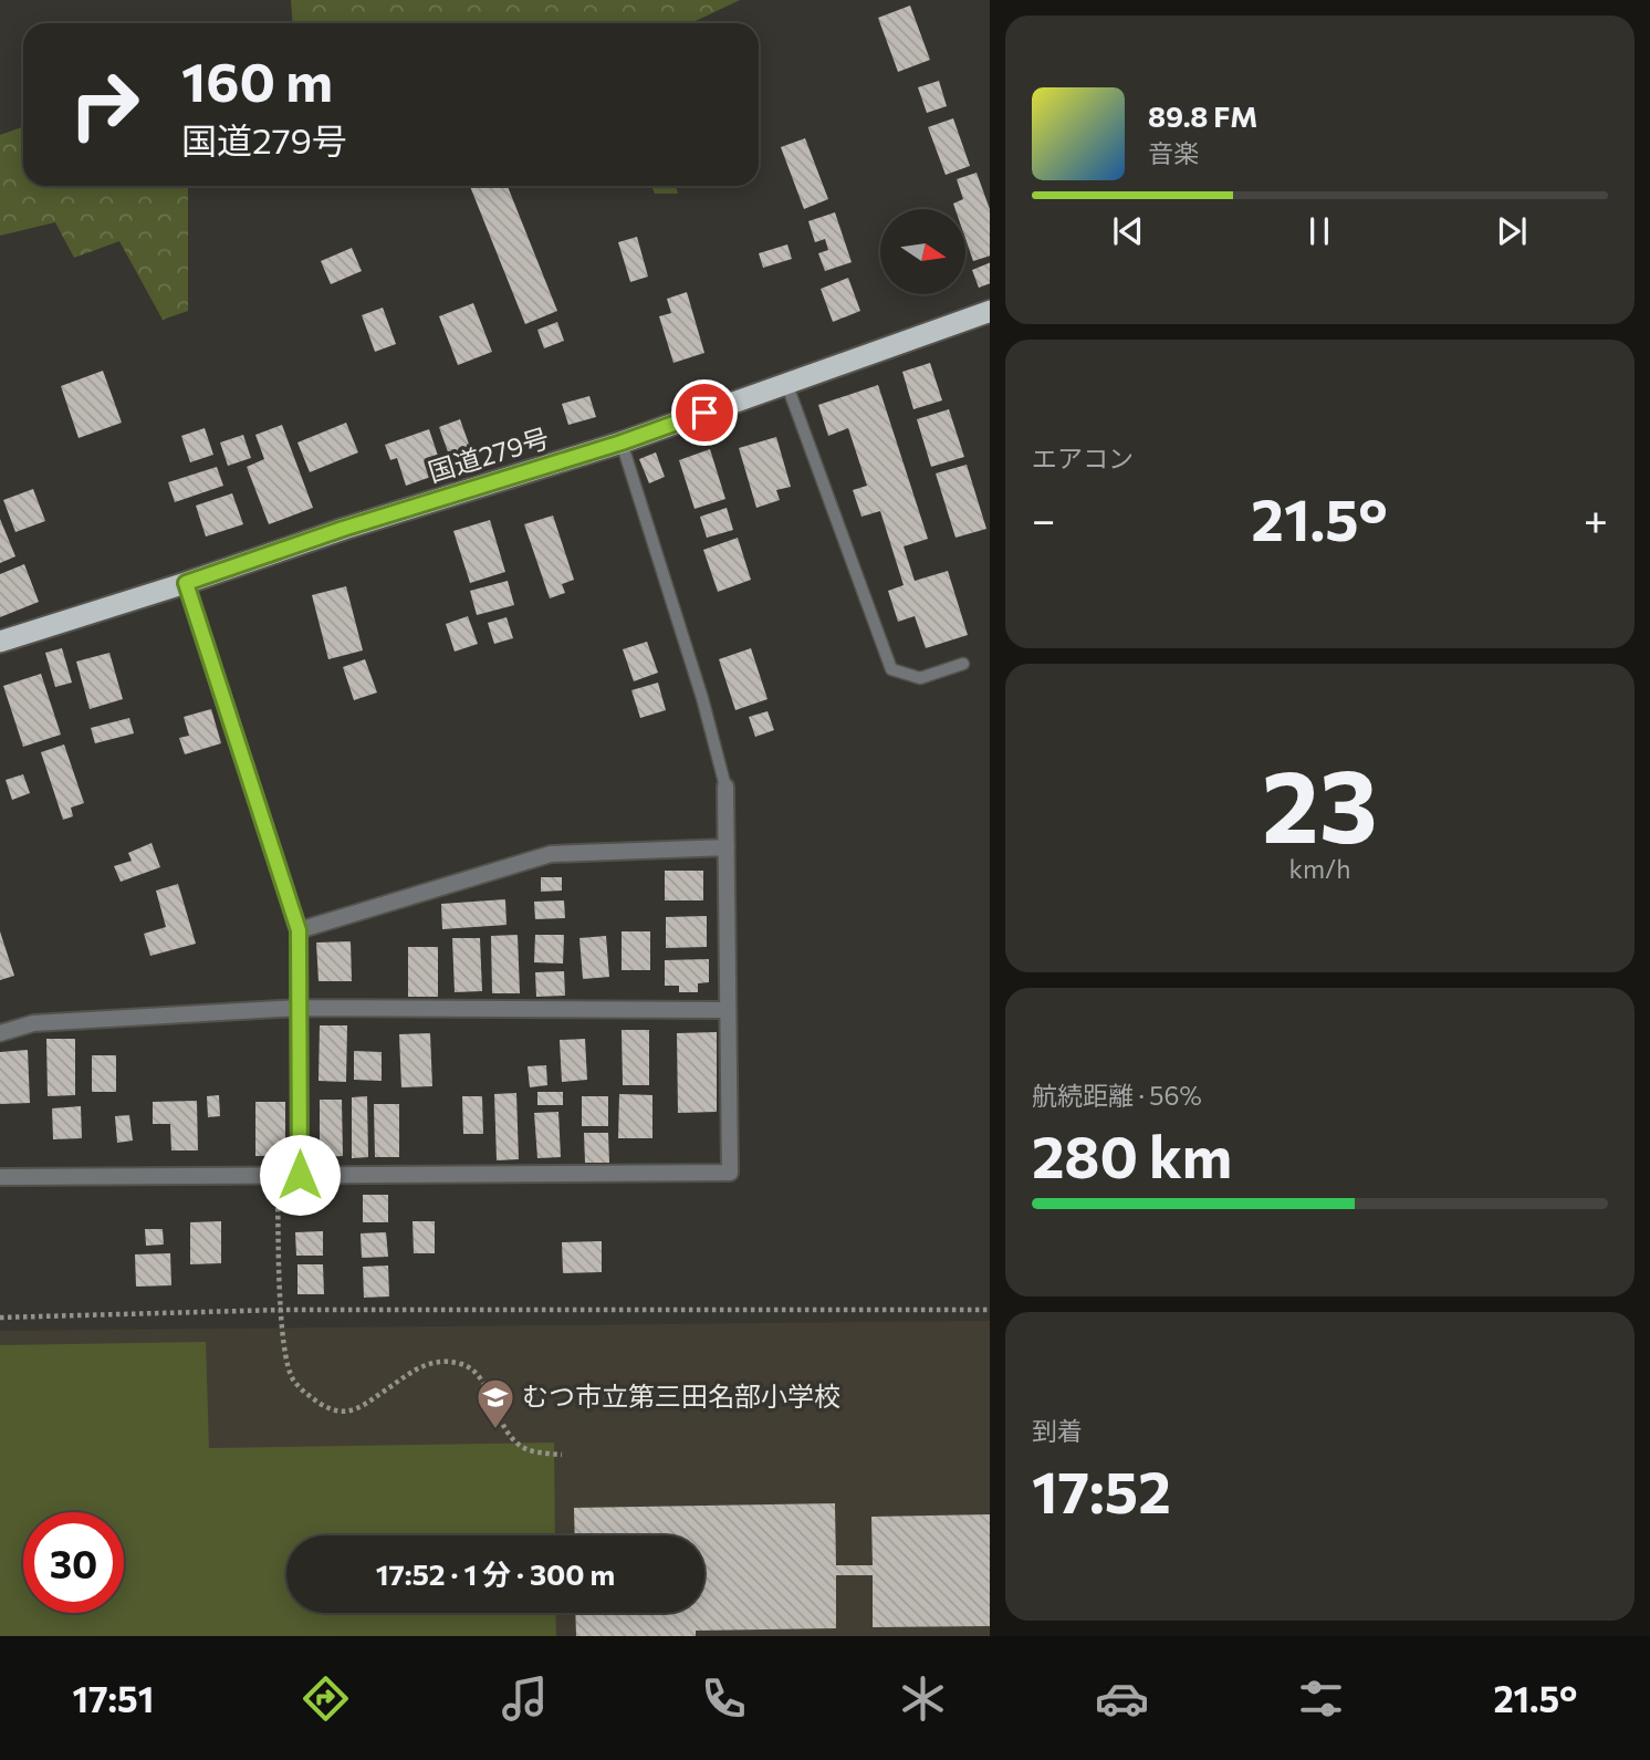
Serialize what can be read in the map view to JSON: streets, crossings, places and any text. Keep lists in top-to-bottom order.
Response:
{
  "streets": {
    "highway": ["国道279号"]
  },
  "places": {
    "school or university": ["むつ市立第三田名部小学校"]
  },
  "north": "right",
  "page": {
    "turn": ["160 m", "国道279号"],
    "song": ["89.8 FM", "音楽"],
    "tile": [
      "エアコン",
      ["23", "km/h"],
      ["航続距離 · 56%", "280 km"],
      ["到着", "17:52"]
    ],
    "heat": ["−", "21.5°", "+"],
    "limit": "30",
    "trip": "17:52 · 1 分 · 300 m",
    "tabs": ["17:51", "21.5°"]
  }
}
